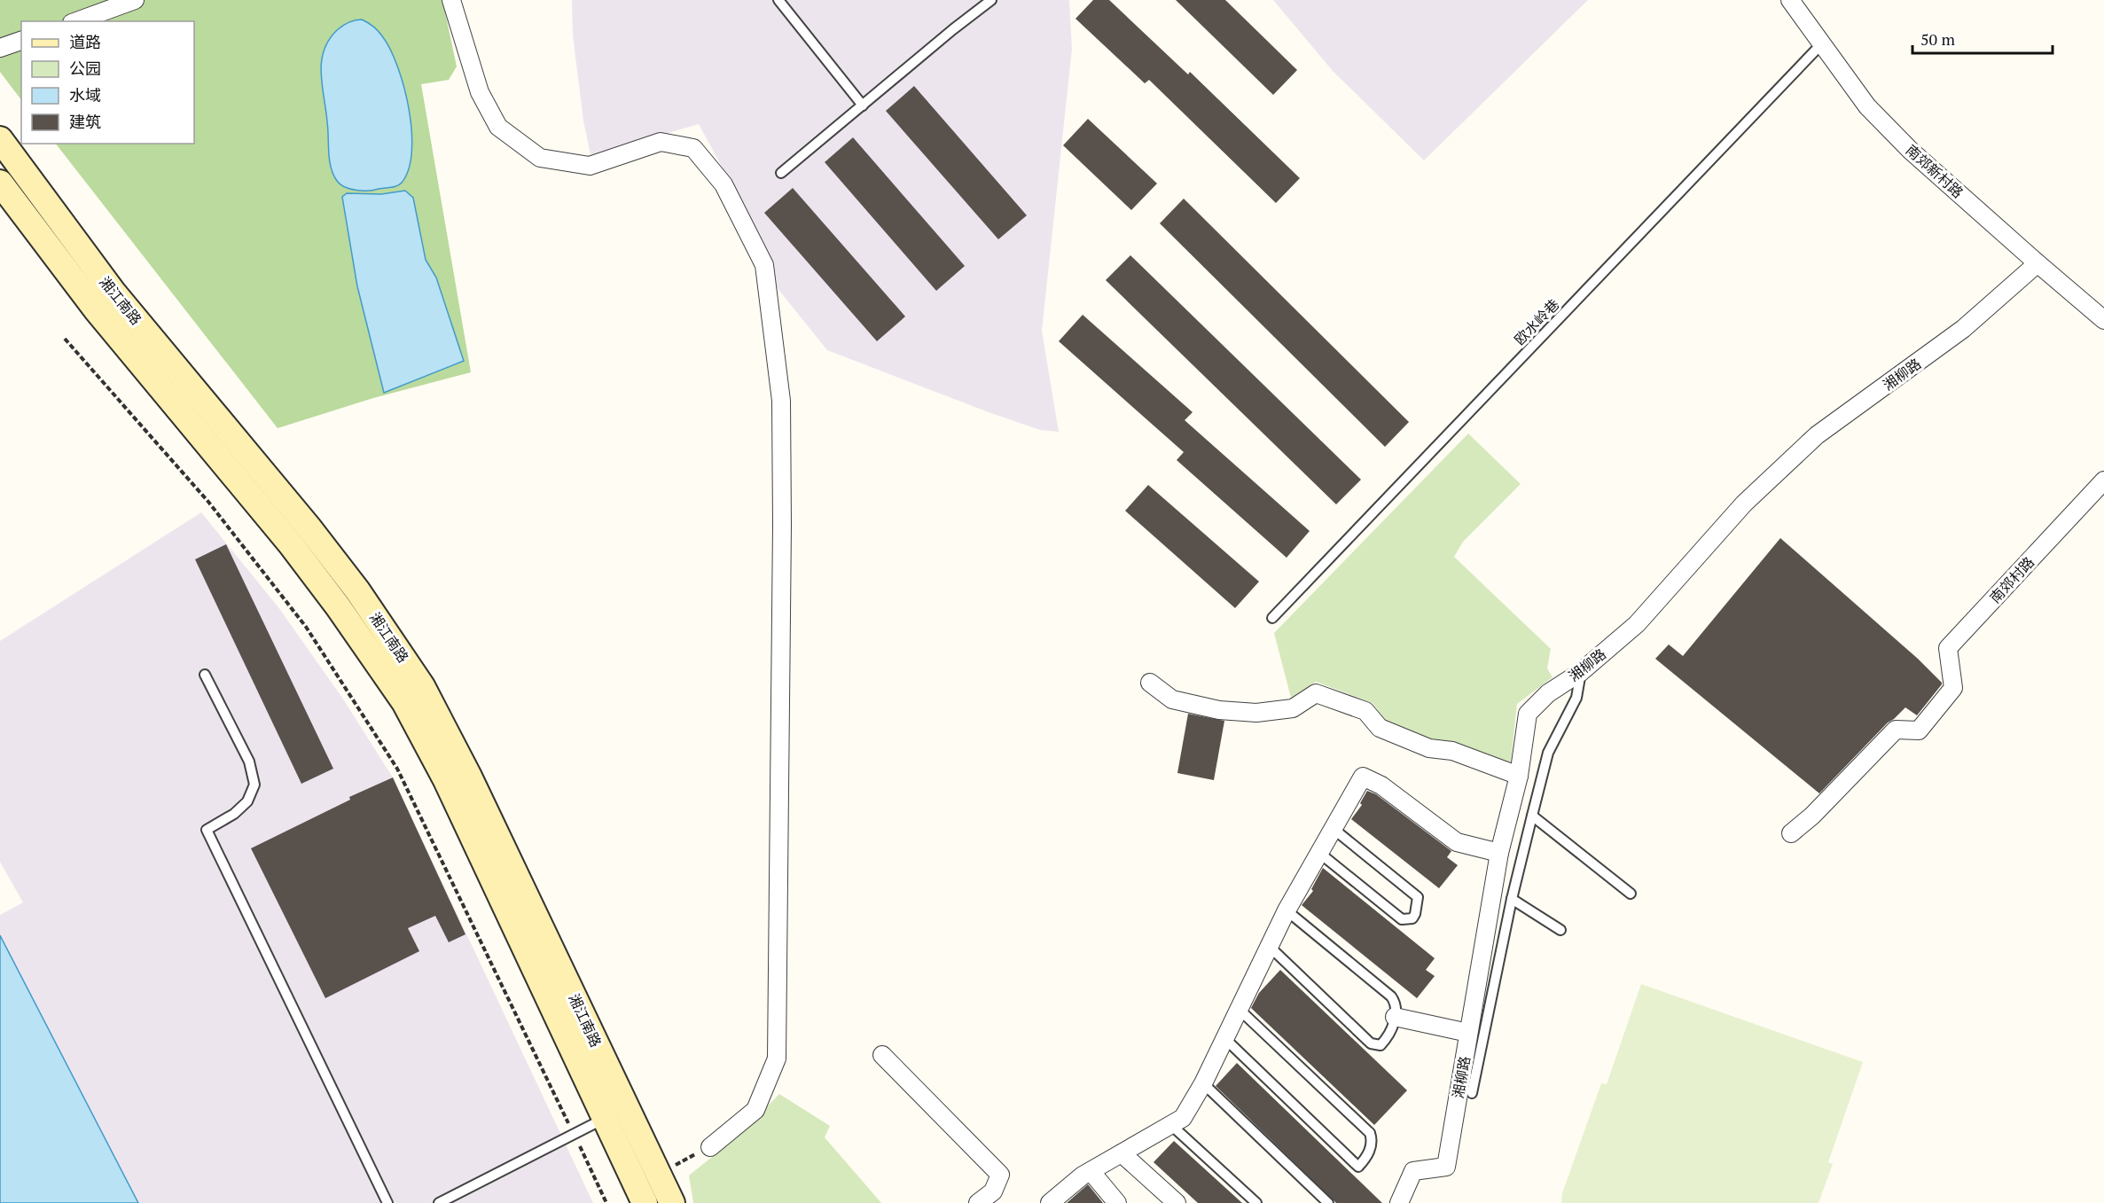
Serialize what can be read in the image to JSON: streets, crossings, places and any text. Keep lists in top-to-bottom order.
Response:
{
  "streets": {
    "main road": ["湘江南路"],
    "street": ["南郊新村路", "湘柳路", "南郊村路"],
    "lane": ["欧水岭巷"]
  },
  "crossings": [
    ["南郊新村路", "欧水岭巷"],
    ["南郊新村路", "湘柳路"]
  ],
  "legend": [
    "道路",
    "公园",
    "水域",
    "建筑"
  ],
  "scale_bar": "50 m"
}
